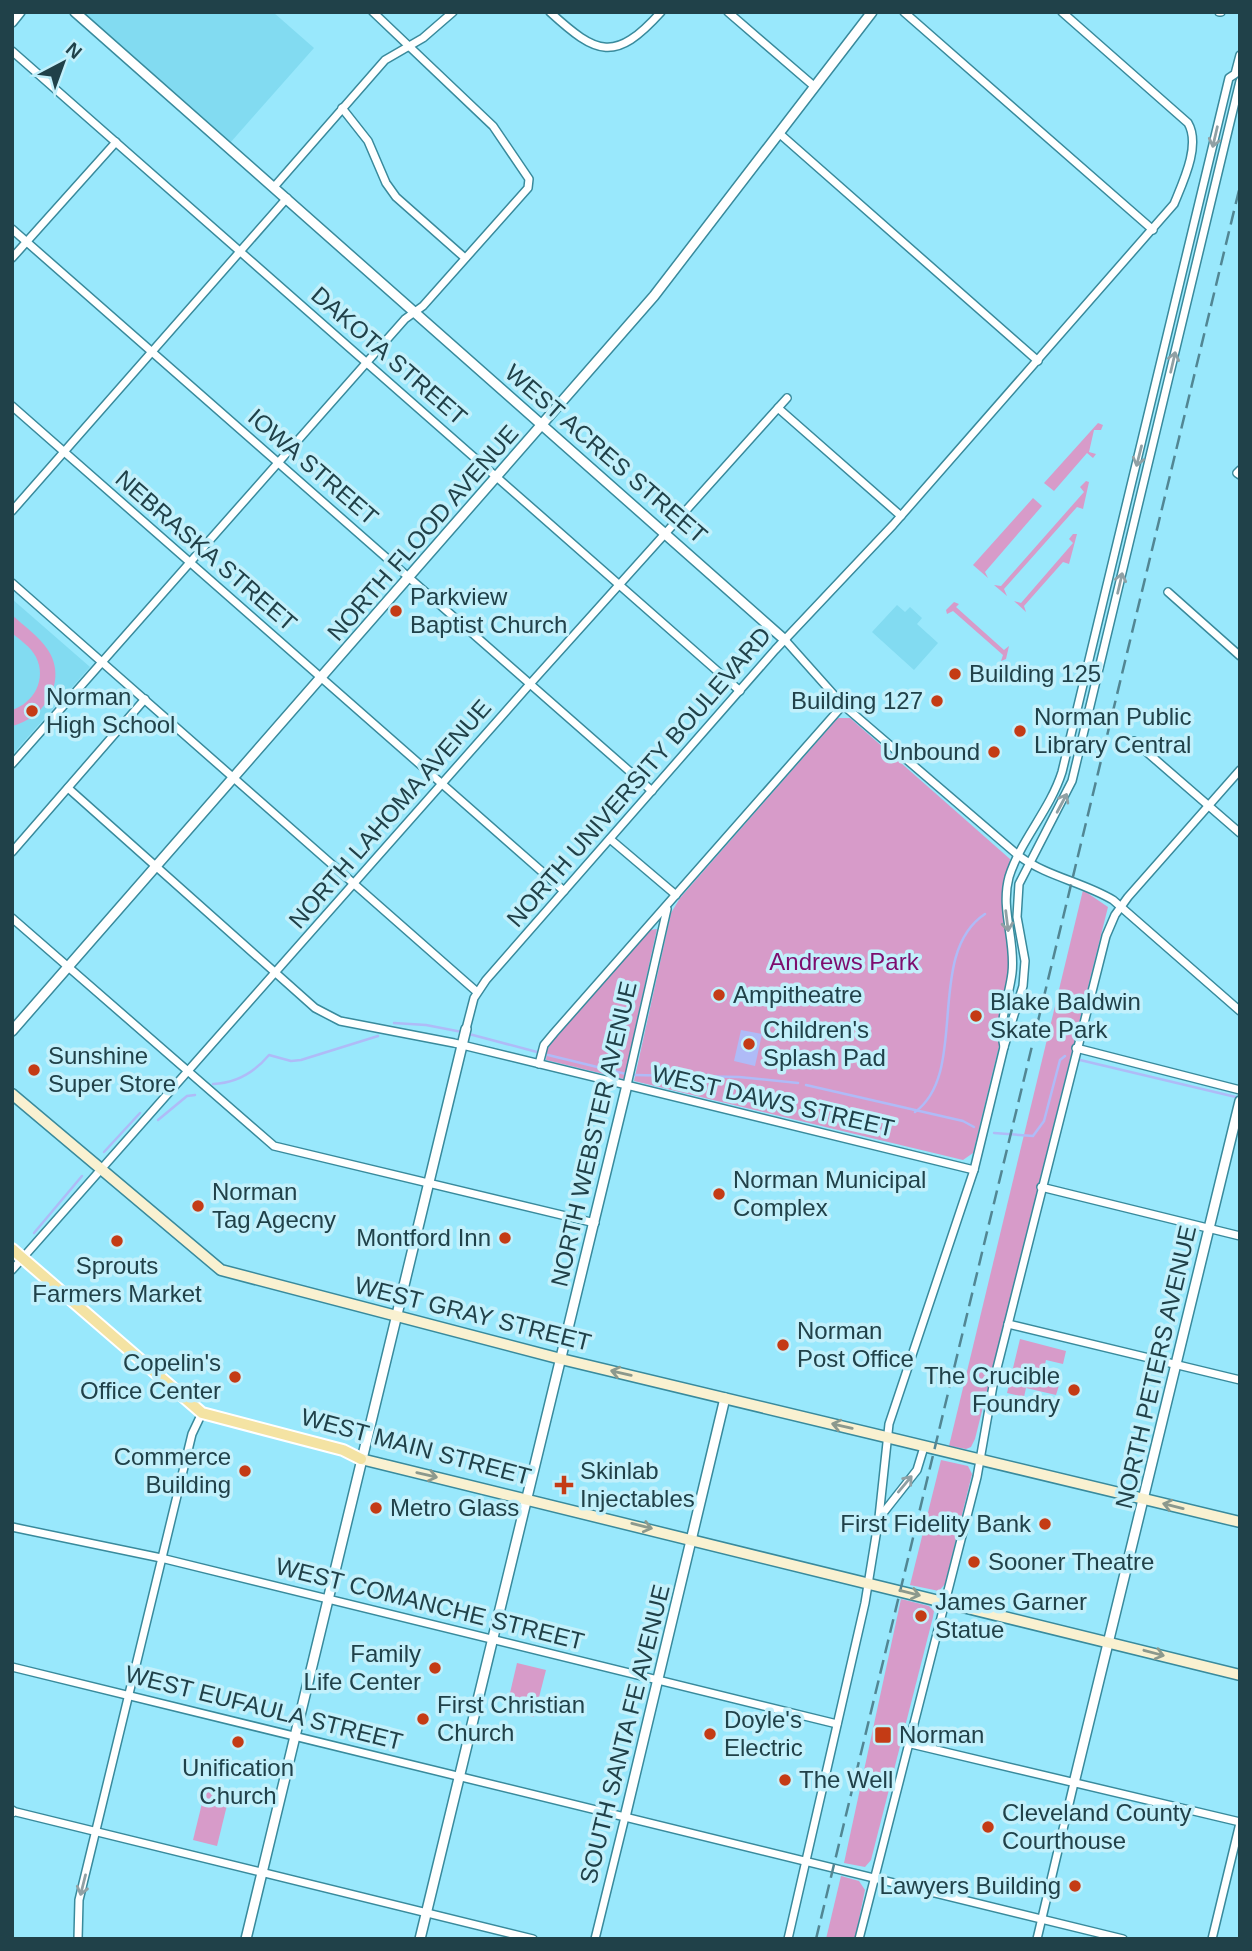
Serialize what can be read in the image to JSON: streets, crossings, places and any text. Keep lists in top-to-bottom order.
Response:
{
  "streets": {
    "main road": ["WEST GRAY STREET", "WEST MAIN STREET"],
    "street": [
      "DAKOTA STREET",
      "WEST ACRES STREET",
      "IOWA STREET",
      "NORTH FLOOD AVENUE",
      "NEBRASKA STREET",
      "NORTH UNIVERSITY BOULEVARD",
      "NORTH LAHOMA AVENUE",
      "WEST DAWS STREET",
      "NORTH WEBSTER AVENUE",
      "NORTH PETERS AVENUE",
      "WEST COMANCHE STREET",
      "WEST EUFAULA STREET",
      "SOUTH SANTA FE AVENUE"
    ]
  },
  "crossings": [
    ["DAKOTA STREET", "NORTH FLOOD AVENUE"],
    ["DAKOTA STREET", "NORTH UNIVERSITY BOULEVARD"],
    ["DAKOTA STREET", "NORTH LAHOMA AVENUE"],
    ["WEST ACRES STREET", "NORTH FLOOD AVENUE"],
    ["WEST ACRES STREET", "NORTH UNIVERSITY BOULEVARD"],
    ["WEST ACRES STREET", "NORTH LAHOMA AVENUE"],
    ["IOWA STREET", "NORTH FLOOD AVENUE"],
    ["IOWA STREET", "NORTH UNIVERSITY BOULEVARD"],
    ["IOWA STREET", "NORTH LAHOMA AVENUE"],
    ["NORTH FLOOD AVENUE", "NEBRASKA STREET"],
    ["NORTH FLOOD AVENUE", "WEST DAWS STREET"],
    ["NEBRASKA STREET", "NORTH UNIVERSITY BOULEVARD"],
    ["NEBRASKA STREET", "NORTH LAHOMA AVENUE"],
    ["NORTH UNIVERSITY BOULEVARD", "WEST DAWS STREET"],
    ["NORTH UNIVERSITY BOULEVARD", "WEST GRAY STREET"],
    ["NORTH UNIVERSITY BOULEVARD", "WEST MAIN STREET"],
    ["NORTH UNIVERSITY BOULEVARD", "WEST COMANCHE STREET"],
    ["NORTH UNIVERSITY BOULEVARD", "WEST EUFAULA STREET"],
    ["NORTH LAHOMA AVENUE", "WEST DAWS STREET"],
    ["NORTH LAHOMA AVENUE", "WEST GRAY STREET"],
    ["NORTH LAHOMA AVENUE", "WEST MAIN STREET"],
    ["WEST DAWS STREET", "NORTH WEBSTER AVENUE"],
    ["NORTH WEBSTER AVENUE", "WEST GRAY STREET"],
    ["NORTH WEBSTER AVENUE", "WEST MAIN STREET"],
    ["NORTH WEBSTER AVENUE", "WEST COMANCHE STREET"],
    ["NORTH WEBSTER AVENUE", "WEST EUFAULA STREET"],
    ["WEST GRAY STREET", "NORTH PETERS AVENUE"],
    ["WEST GRAY STREET", "SOUTH SANTA FE AVENUE"],
    ["NORTH PETERS AVENUE", "WEST MAIN STREET"],
    ["WEST MAIN STREET", "SOUTH SANTA FE AVENUE"],
    ["WEST COMANCHE STREET", "SOUTH SANTA FE AVENUE"],
    ["WEST EUFAULA STREET", "SOUTH SANTA FE AVENUE"]
  ],
  "one_way": ["WEST MAIN STREET"],
  "parks": ["Andrews Park"],
  "places": {
    "other": [
      "Parkview Baptist Church",
      "Building 125",
      "Building 127",
      "Norman High School",
      "Norman Public Library Central",
      "Unbound",
      "Ampitheatre",
      "Blake Baldwin Skate Park",
      "Children's Splash Pad",
      "Sunshine Super Store",
      "Norman Municipal Complex",
      "Norman Tag Agecny",
      "Montford Inn",
      "Sprouts Farmers Market",
      "Norman Post Office",
      "Copelin's Office Center",
      "The Crucible Foundry",
      "Commerce Building",
      "Metro Glass",
      "First Fidelity Bank",
      "Sooner Theatre",
      "James Garner Statue",
      "Family Life Center",
      "First Christian Church",
      "Doyle's Electric",
      "Unification Church",
      "The Well",
      "Cleveland County Courthouse",
      "Lawyers Building"
    ],
    "health": ["Skinlab Injectables"],
    "transit": ["Norman"]
  },
  "north": "top right"
}
